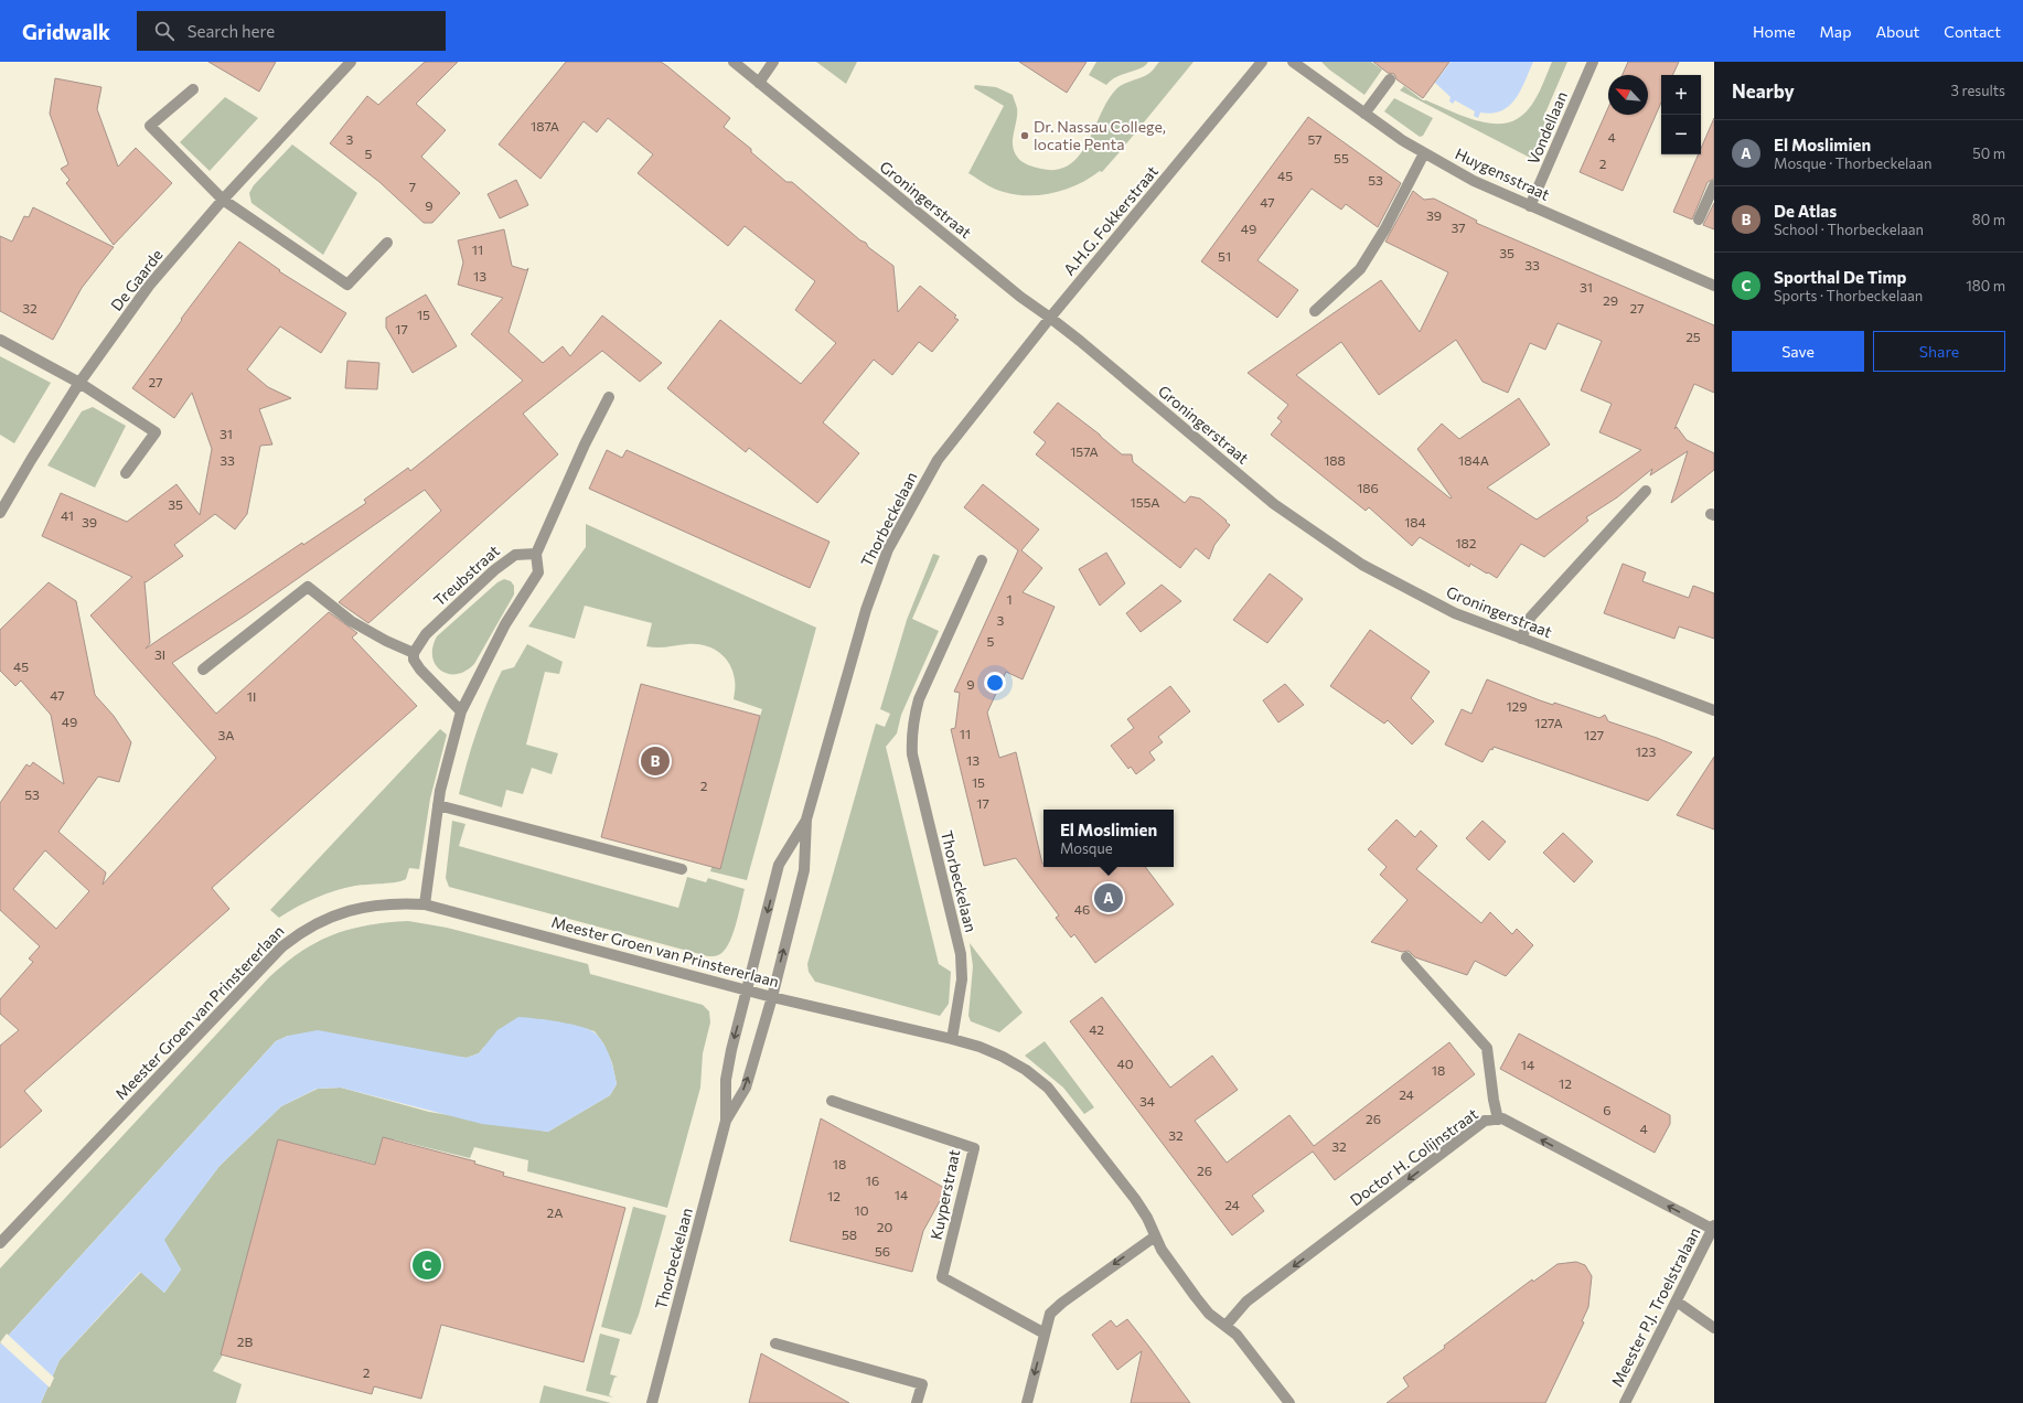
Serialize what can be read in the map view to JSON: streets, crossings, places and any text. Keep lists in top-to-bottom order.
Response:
{
  "streets": {
    "street": [
      "Vondellaan",
      "Huygensstraat",
      "Groningerstraat",
      "A.H.G. Fokkerstraat",
      "De Gaarde",
      "Thorbeckelaan",
      "Treubstraat",
      "Meester Groen van Prinstererlaan",
      "Doctor H. Colijnstraat",
      "Kuyperstraat",
      "Meester P.J. Troelstralaan"
    ]
  },
  "crossings": [
    ["Vondellaan", "Huygensstraat"],
    ["Groningerstraat", "A.H.G. Fokkerstraat"],
    ["Groningerstraat", "Thorbeckelaan"],
    ["A.H.G. Fokkerstraat", "Thorbeckelaan"],
    ["Thorbeckelaan", "Meester Groen van Prinstererlaan"],
    ["Meester Groen van Prinstererlaan", "Doctor H. Colijnstraat"],
    ["Doctor H. Colijnstraat", "Meester P.J. Troelstralaan"]
  ],
  "one_way": ["Doctor H. Colijnstraat"],
  "places": ["Dr. Nassau College, locatie Penta"],
  "house_numbers": [
    "187A",
    "4",
    "3",
    "57",
    "5",
    "55",
    "2",
    "45",
    "53",
    "7",
    "47",
    "9",
    "39",
    "37",
    "49",
    "11",
    "35",
    "51",
    "33",
    "13",
    "31",
    "29",
    "32",
    "27",
    "15",
    "17",
    "25",
    "27",
    "31",
    "157A",
    "33",
    "188",
    "184A",
    "186",
    "155A",
    "35",
    "41",
    "39",
    "184",
    "182",
    "1",
    "3",
    "5",
    "3I",
    "45",
    "9",
    "47",
    "1I",
    "129",
    "49",
    "127A",
    "11",
    "3A",
    "127",
    "123",
    "13",
    "15",
    "2",
    "53",
    "17",
    "46",
    "42",
    "40",
    "14",
    "18",
    "12",
    "24",
    "34",
    "6",
    "26",
    "4",
    "32",
    "32",
    "18",
    "26",
    "16",
    "14",
    "12",
    "24",
    "10",
    "2A",
    "20",
    "58",
    "56",
    "2B",
    "2"
  ],
  "north": "top left",
  "page": {
    "header": "Gridwalk",
    "search": "Search here",
    "nav": [
      "Home",
      "Map",
      "About",
      "Contact"
    ],
    "heading": ["Nearby", "3 results"],
    "map_buttons": ["+", "−"],
    "list": [
      {
        "mark": "A",
        "name": "El Moslimien",
        "note": "Mosque · Thorbeckelaan",
        "value": "50 m"
      },
      {
        "mark": "B",
        "name": "De Atlas",
        "note": "School · Thorbeckelaan",
        "value": "80 m"
      },
      {
        "mark": "C",
        "name": "Sporthal De Timp",
        "note": "Sports · Thorbeckelaan",
        "value": "180 m"
      }
    ],
    "buttons": ["Save", "Share"],
    "pins": ["B", "A", "C"],
    "popup": ["El Moslimien", "Mosque"]
  }
}
